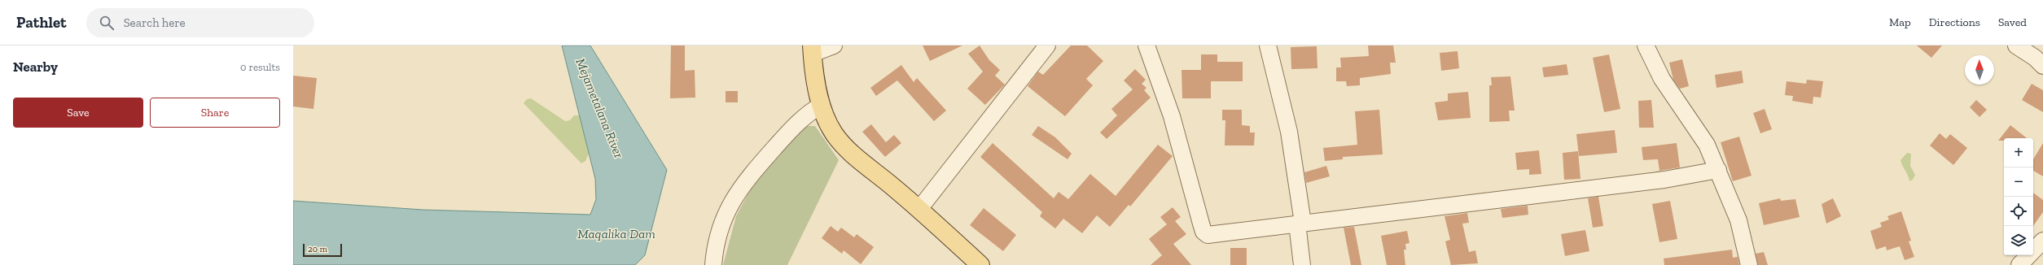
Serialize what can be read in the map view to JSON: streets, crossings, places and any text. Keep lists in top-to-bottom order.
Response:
{
  "water": ["Mejametalana River", "Maqalika Dam"],
  "scale_bar": "20 m",
  "north": "top",
  "page": {
    "header": "Pathlet",
    "search": "Search here",
    "nav": ["Map", "Directions", "Saved"],
    "heading": ["Nearby", "0 results"],
    "buttons": ["Save", "Share"],
    "map_buttons": ["+", "−"],
    "scale": "20 m"
  }
}
